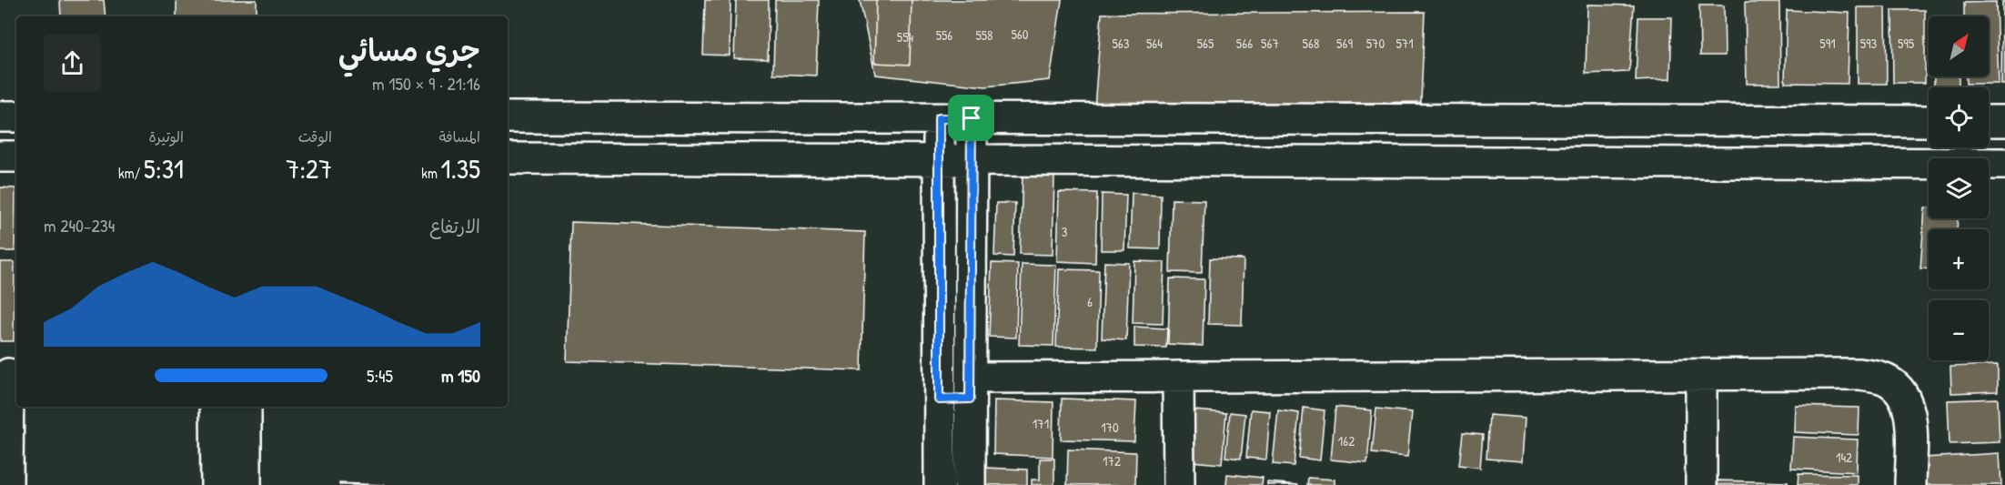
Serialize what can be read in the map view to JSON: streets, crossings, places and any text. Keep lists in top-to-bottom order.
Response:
{
  "house_numbers": [
    "560",
    "556",
    "558",
    "554",
    "563",
    "564",
    "565",
    "566",
    "567",
    "568",
    "569",
    "570",
    "571",
    "591",
    "593",
    "595",
    "3",
    "6",
    "171",
    "170",
    "162",
    "142",
    "172"
  ],
  "north": "top right",
  "page": {
    "map_buttons": ["+", "−"],
    "heading": ["جري مسائي", "21:16 · 9 × 150 m"],
    "stats": [
      ["المسافة", "1.35 km"],
      ["الوقت", "7:27"],
      ["الوتيرة", "5:31 /km"]
    ],
    "chart": ["الارتفاع", "234–240 m"],
    "list": [
      {
        "name": "150 m",
        "note": "5:45"
      }
    ]
  }
}
